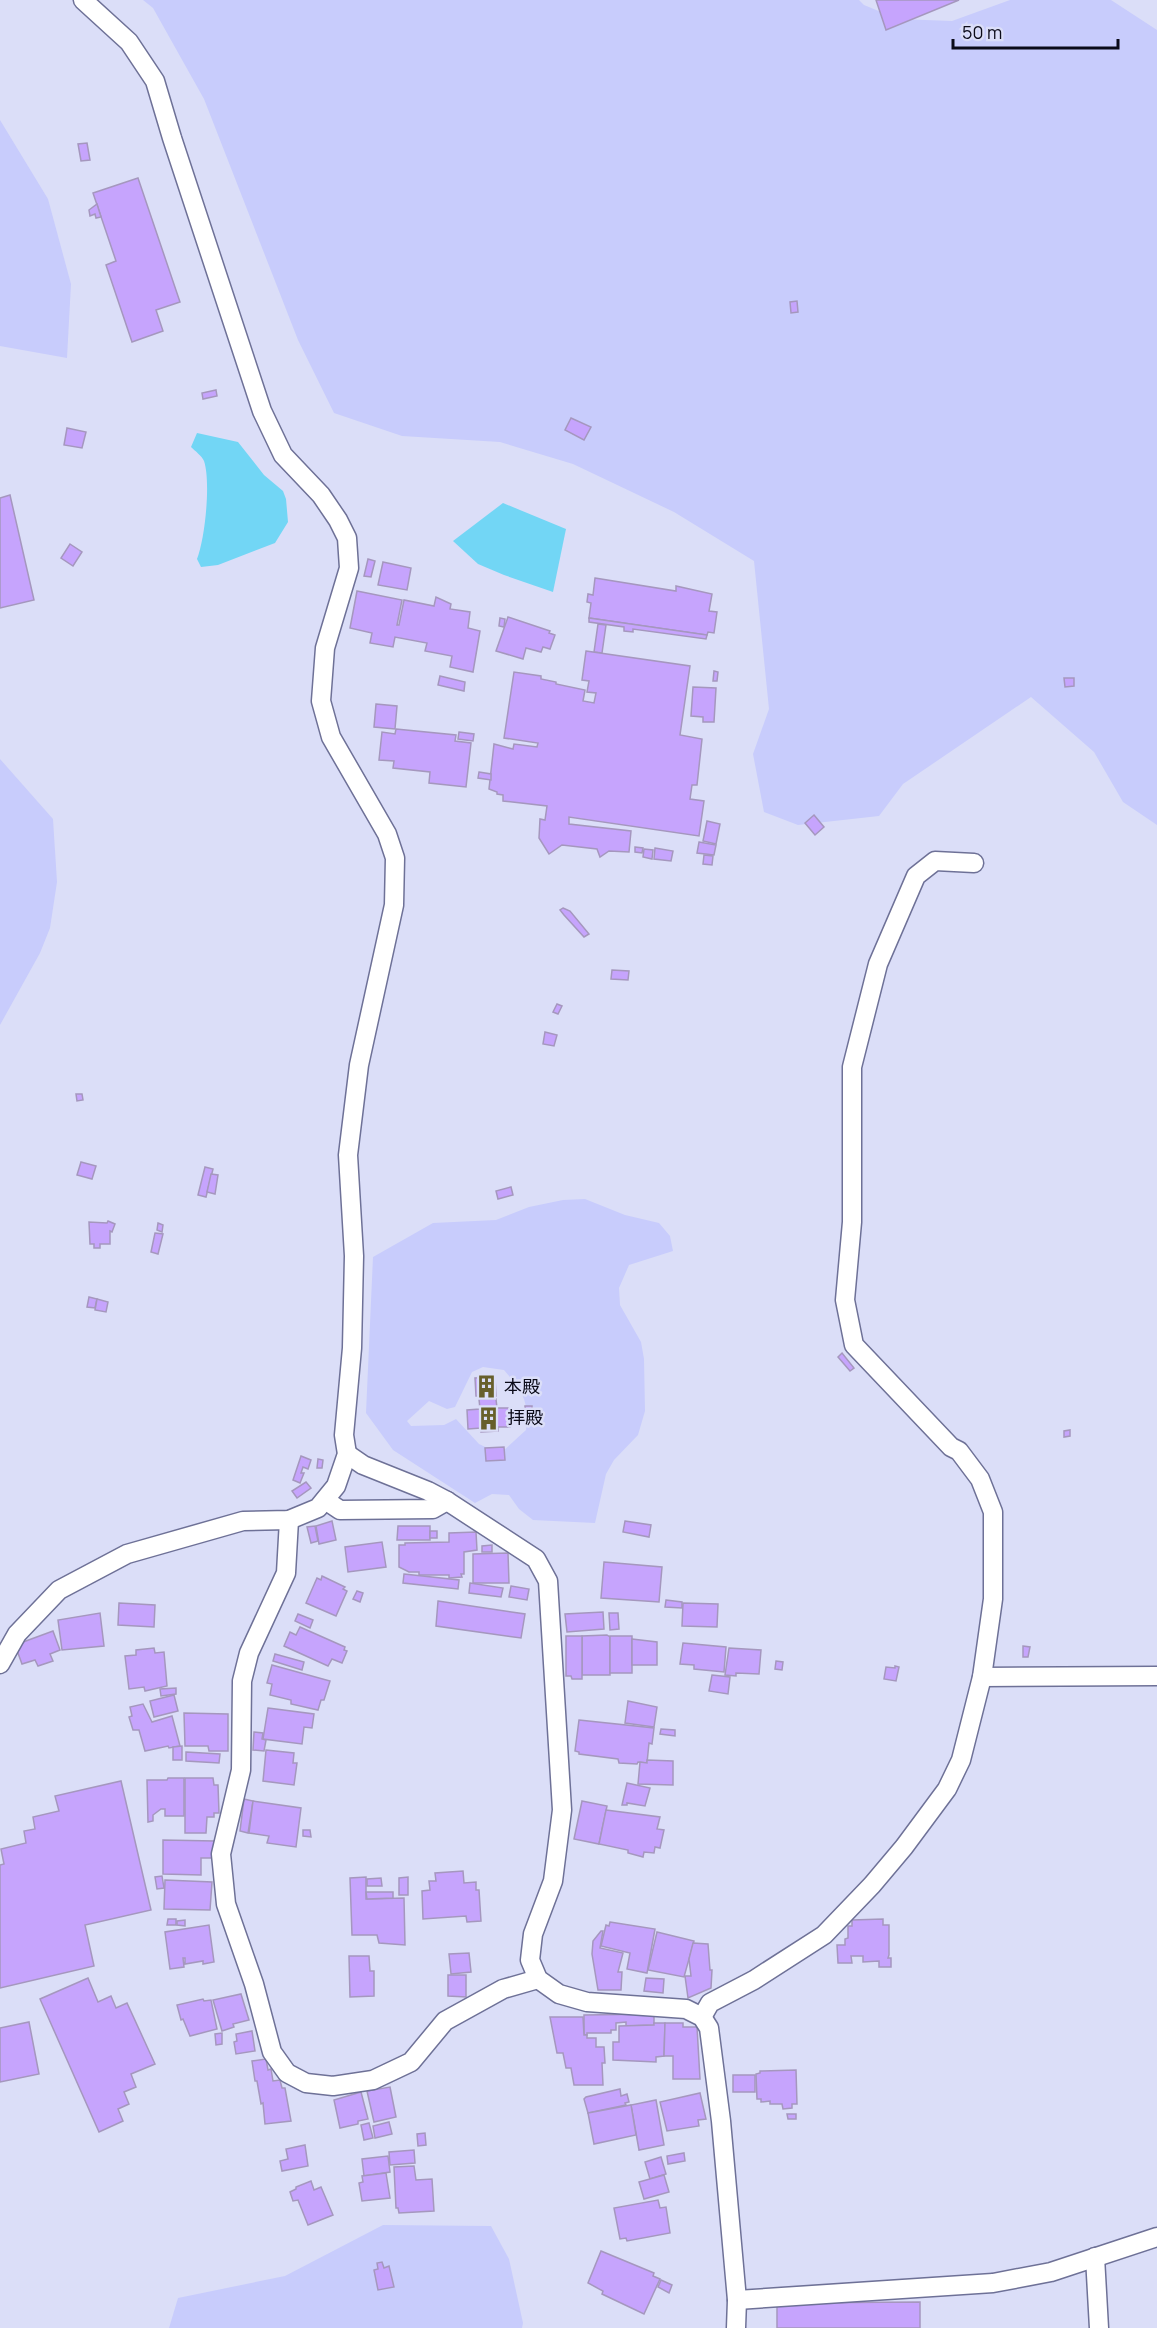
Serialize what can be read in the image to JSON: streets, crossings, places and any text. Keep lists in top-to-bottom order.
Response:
{
  "places": {
    "building": ["本殿", "拝殿"]
  },
  "scale_bar": "50 m"
}
